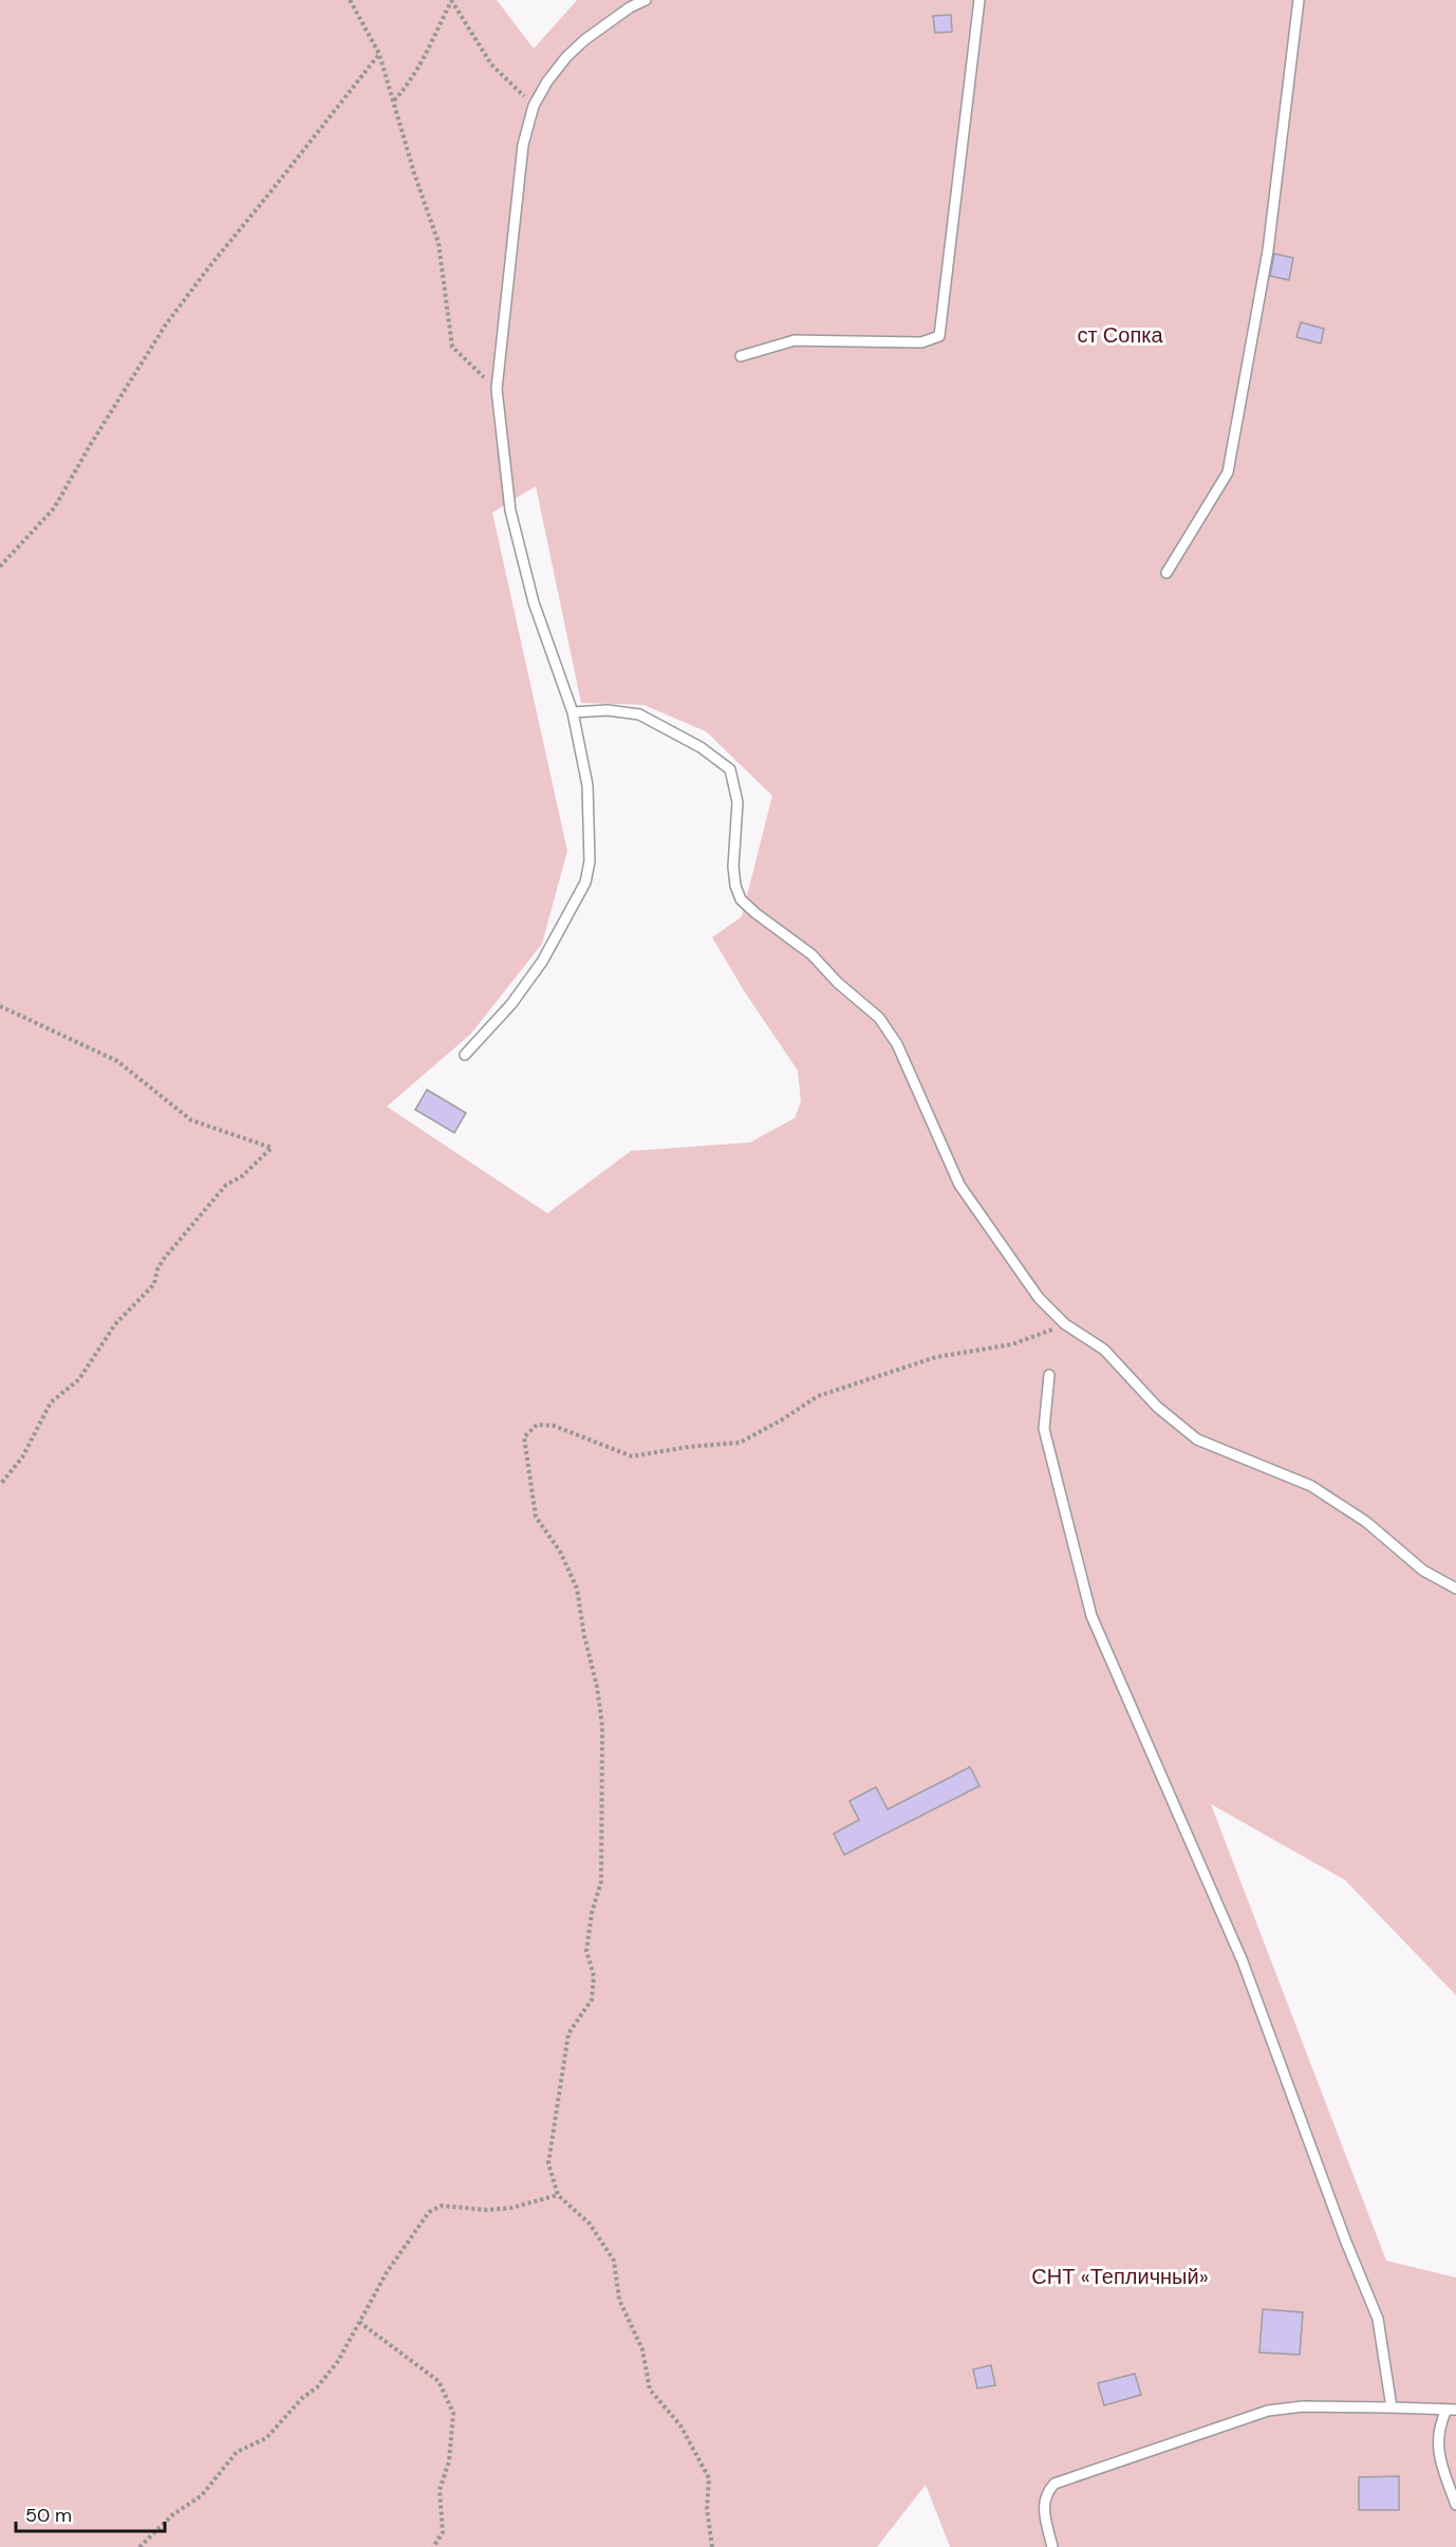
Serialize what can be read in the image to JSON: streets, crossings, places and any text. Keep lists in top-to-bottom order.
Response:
{
  "parks": ["ст Сопка", "СНТ «Тепличный»"],
  "scale_bar": "50 m"
}
